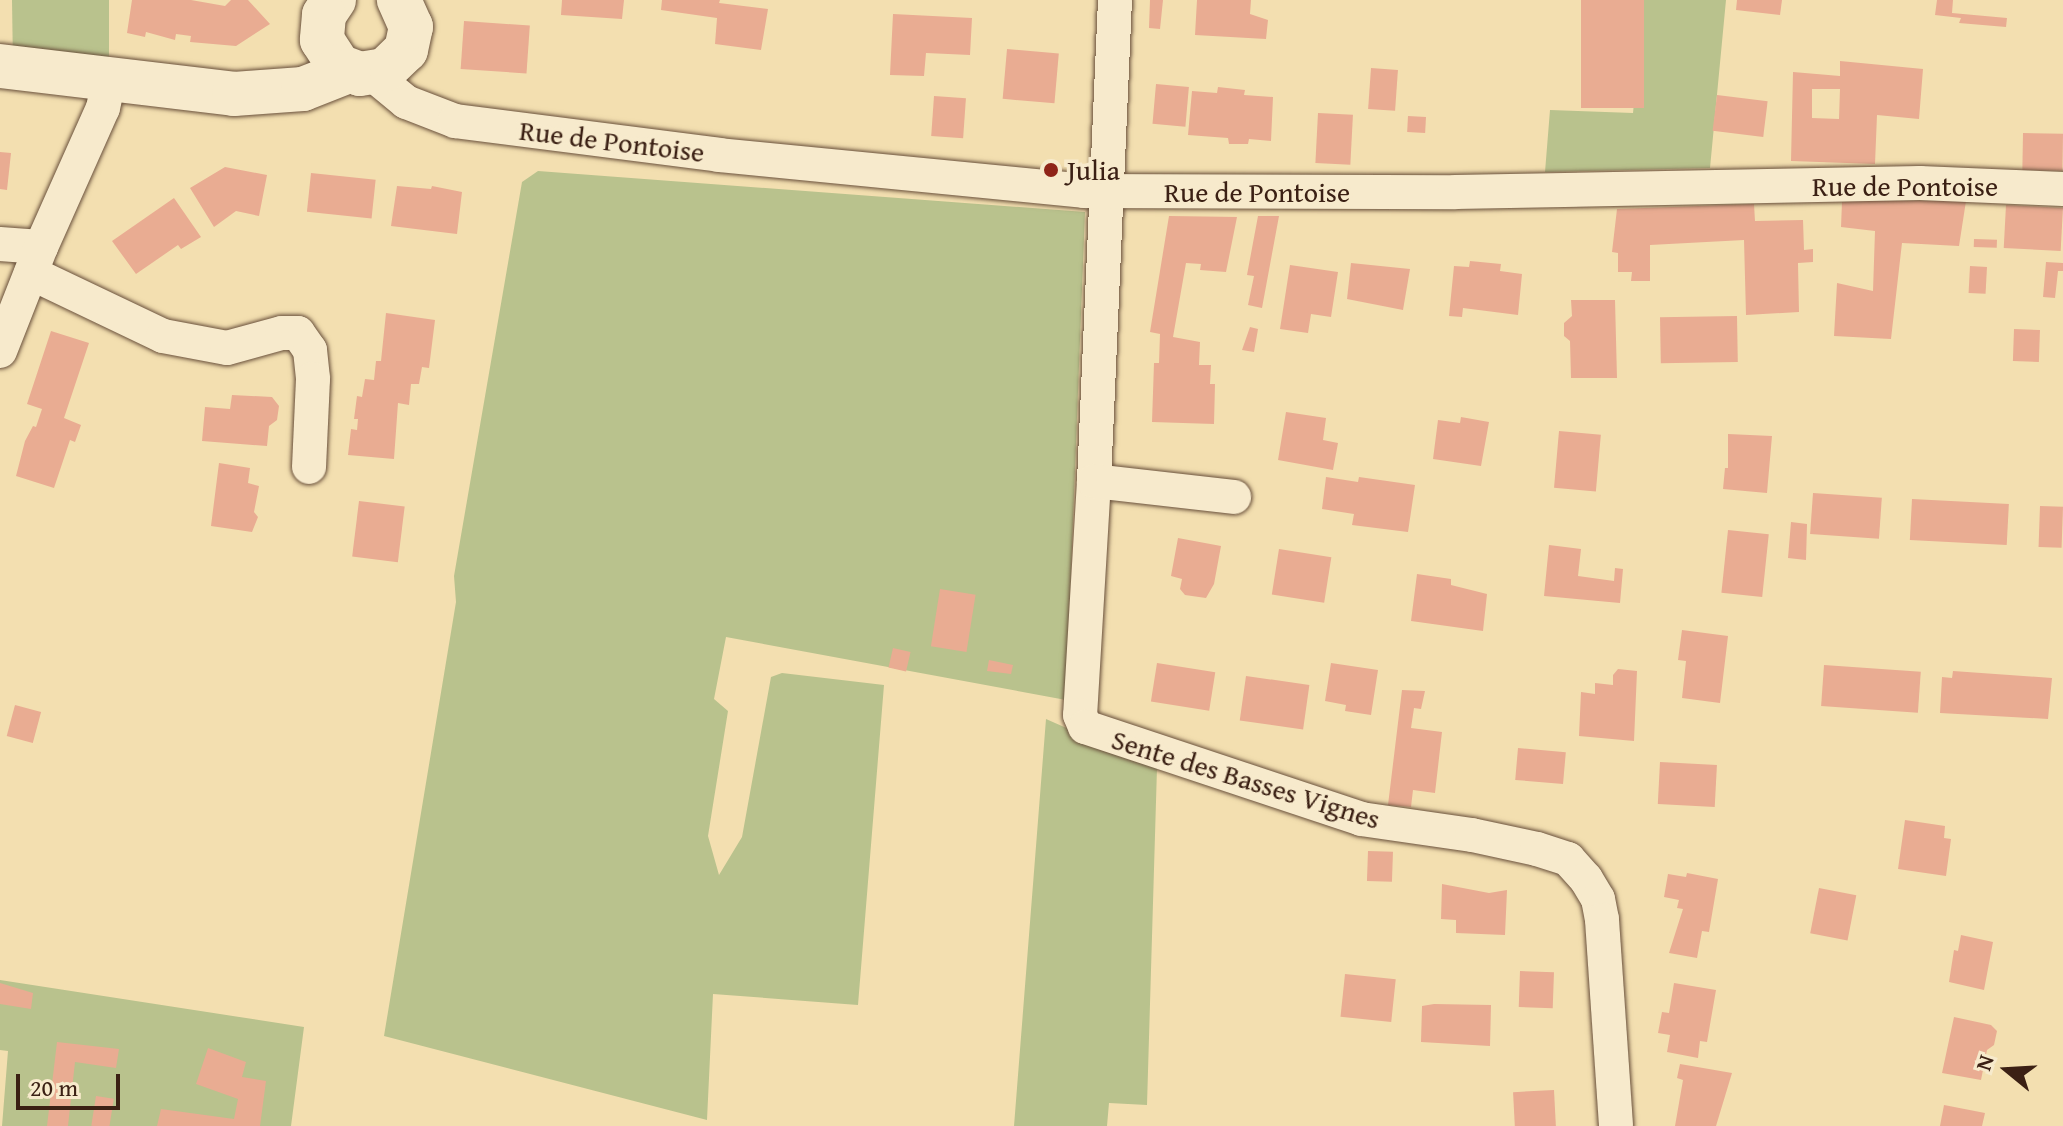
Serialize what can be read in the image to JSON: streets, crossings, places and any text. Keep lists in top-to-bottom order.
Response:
{
  "streets": {
    "street": ["Rue de Pontoise", "Sente des Basses Vignes"]
  },
  "crossings": [
    ["Rue de Pontoise", "Sente des Basses Vignes"]
  ],
  "places": ["Julia"],
  "scale_bar": "20 m",
  "north": "left"
}
